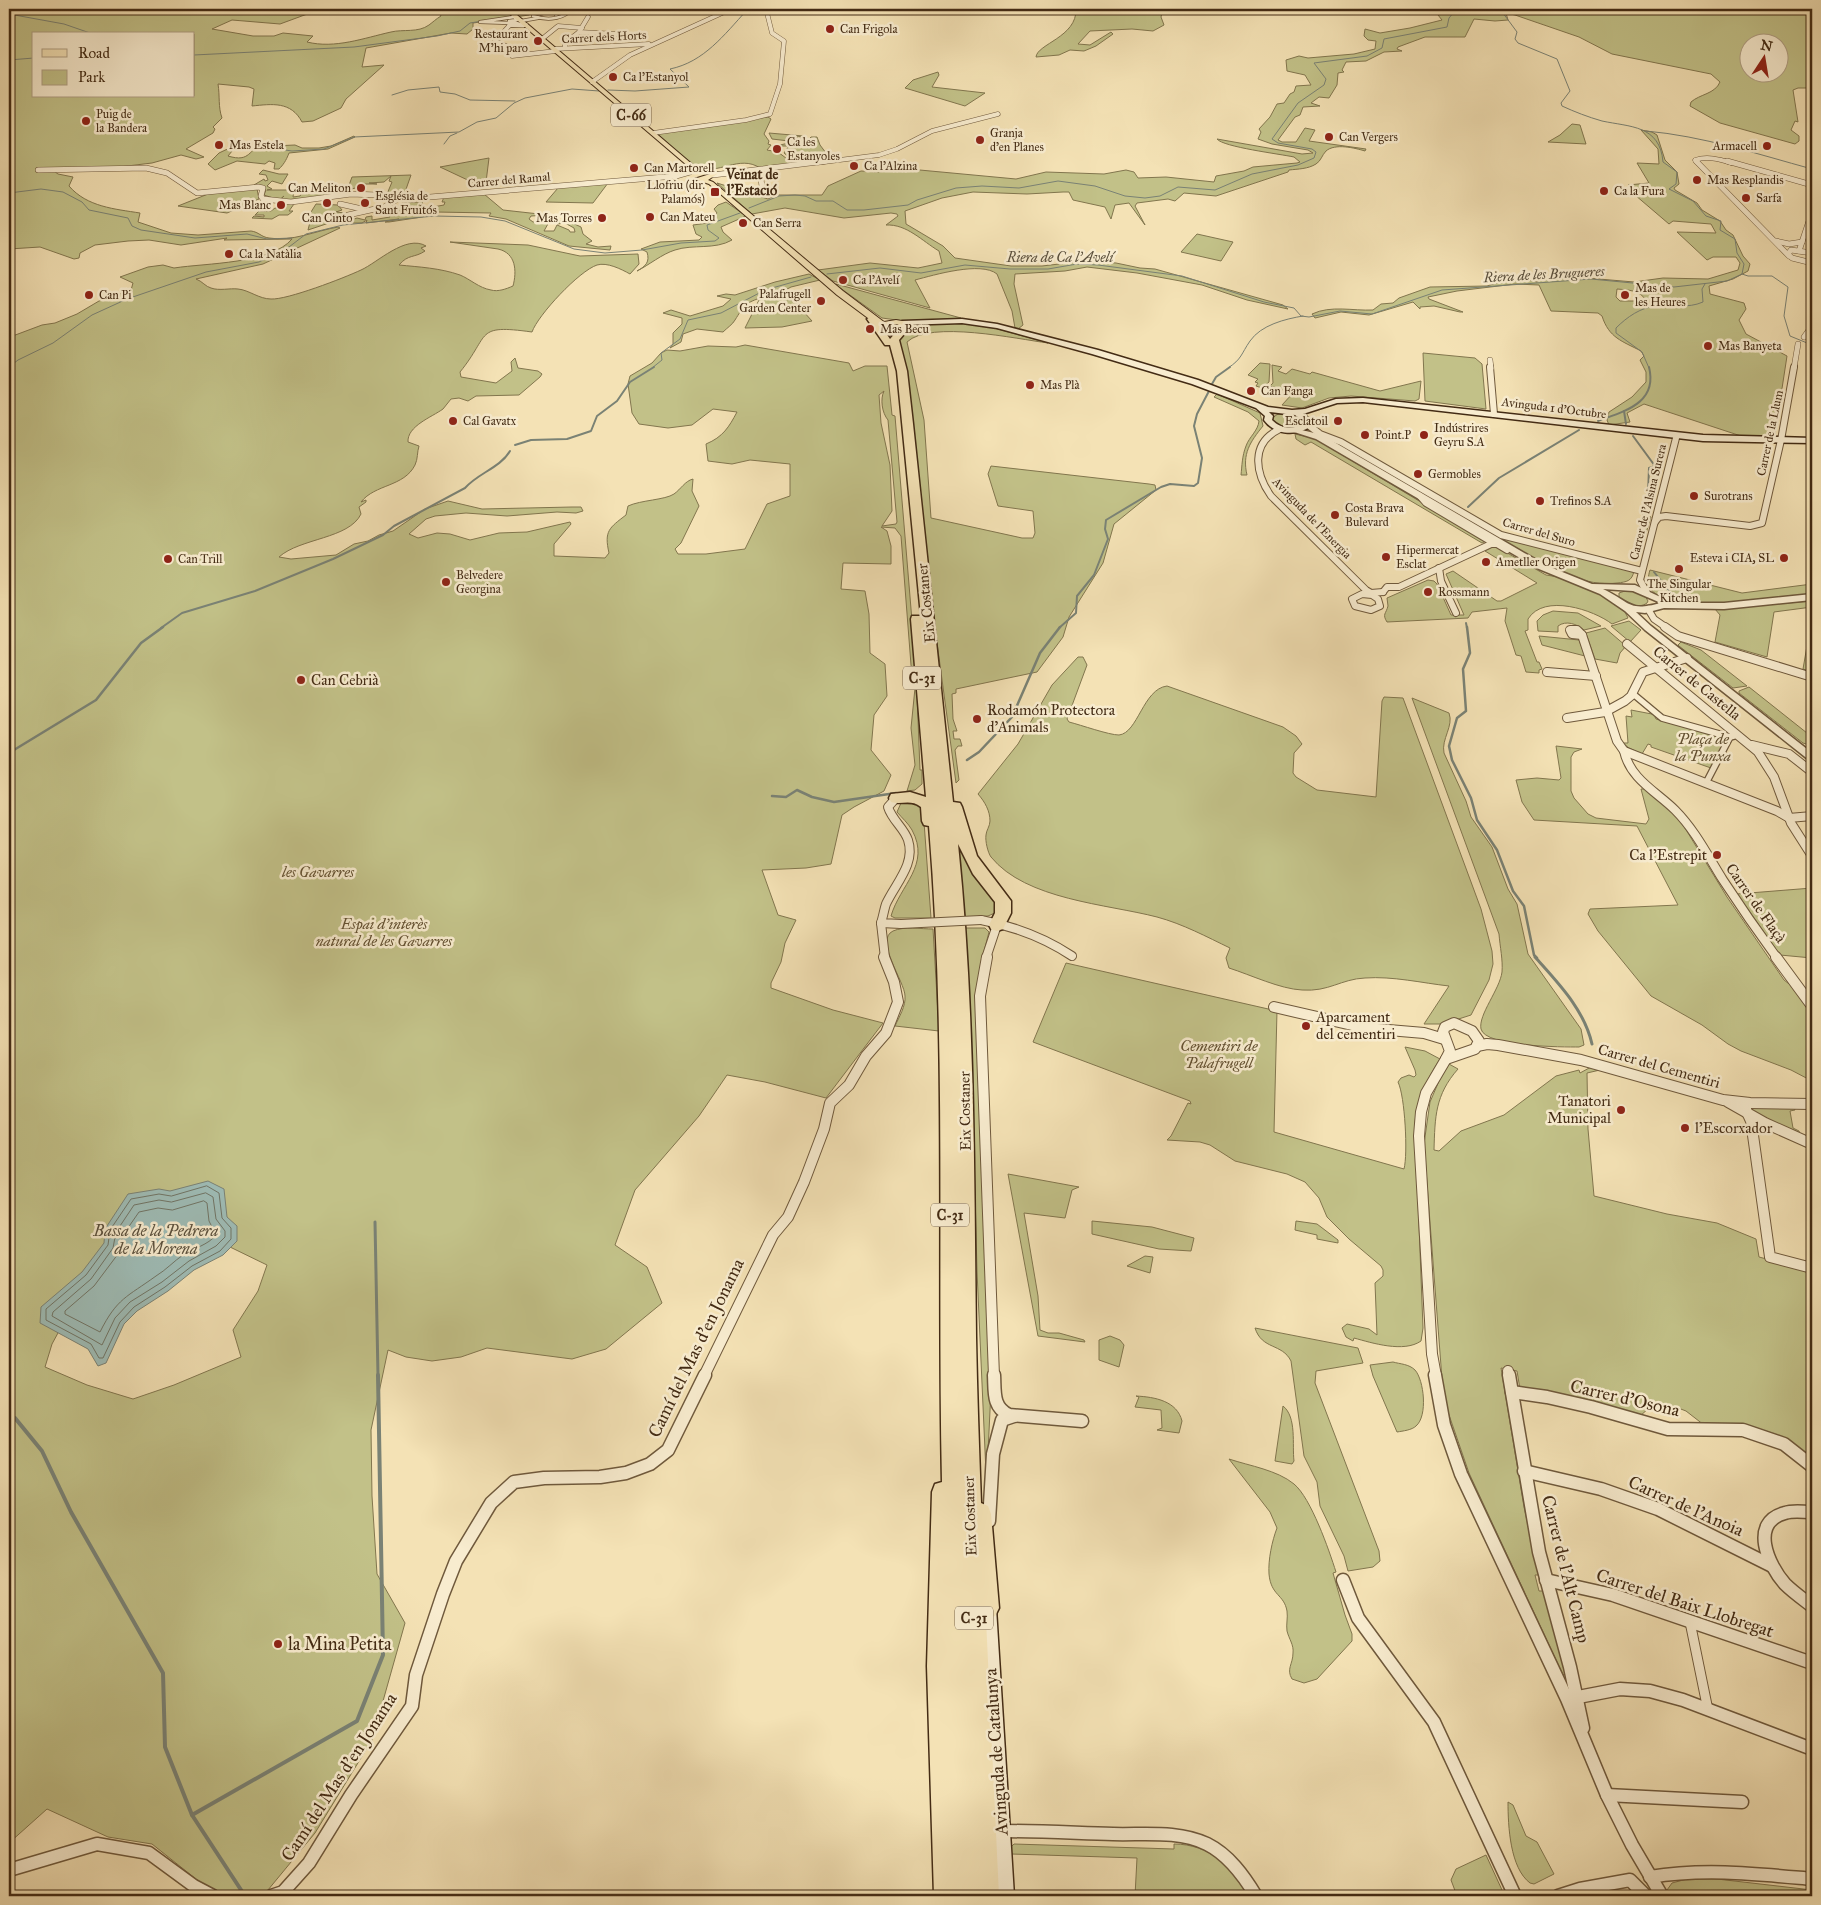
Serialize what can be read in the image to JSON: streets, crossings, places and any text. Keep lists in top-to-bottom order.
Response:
{
  "streets": {
    "highway": ["Eix Costaner", "C-31"],
    "main road": ["C-66", "Avinguda 1 d'Octubre", "Avinguda de Catalunya"],
    "street": [
      "Carrer dels Horts",
      "Carrer del Ramal",
      "Carrer de la Llum",
      "Carrer de l'Alsina Surera",
      "Avinguda de l'Energia",
      "Carrer del Suro",
      "Carrer de Castella",
      "Carrer de Flaçà",
      "Carrer del Cementiri",
      "Camí del Mas d'en Jonama",
      "Carrer d'Osona",
      "Carrer de l'Anoia",
      "Carrer de l'Alt Camp",
      "Carrer del Baix Llobregat"
    ]
  },
  "crossings": [
    ["Carrer dels Horts", "C-66"],
    ["C-66", "Carrer del Ramal"],
    ["Avinguda 1 d'Octubre", "Carrer de la Llum"],
    ["Avinguda 1 d'Octubre", "Carrer de l'Alsina Surera"],
    ["Avinguda 1 d'Octubre", "Carrer del Suro"],
    ["Carrer de la Llum", "Carrer de l'Alsina Surera"],
    ["Carrer de l'Alsina Surera", "Carrer del Suro"],
    ["Carrer d'Osona", "Carrer de l'Alt Camp"],
    ["Carrer de l'Anoia", "Carrer de l'Alt Camp"],
    ["Carrer de l'Alt Camp", "Carrer del Baix Llobregat"]
  ],
  "districts": ["Veïnat de l'Estació"],
  "water": ["Riera de Ca l'Avelí", "Riera de les Brugueres", "Bassa de la Pedrera de la Morena"],
  "parks": [
    "Plaça de la Punxa",
    "les Gavarres",
    "Espai d'interès natural de les Gavarres",
    "Cementiri de Palafrugell"
  ],
  "places": {
    "other": [
      "Can Frigola",
      "Restaurant M'hi paro",
      "Ca l'Estanyol",
      "Puig de la Bandera",
      "Can Vergers",
      "Granja d'en Planes",
      "Mas Estela",
      "Armacell",
      "Ca les Estanyoles",
      "Ca l'Alzina",
      "Can Martorell",
      "Mas Resplandis",
      "Can Meliton",
      "Ca la Fura",
      "Sarfa",
      "Can Cinto",
      "Església de Sant Fruitós",
      "Mas Blanc",
      "Can Mateu",
      "Mas Torres",
      "Can Serra",
      "Ca la Natàlia",
      "Ca l'Avelí",
      "Can Pi",
      "Mas de les Heures",
      "Palafrugell Garden Center",
      "Mas Becu",
      "Mas Banyeta",
      "Mas Plà",
      "Can Fanga",
      "Cal Gavatx",
      "Esclatoil",
      "Point.P",
      "Indústrires Geyru S.A",
      "Germobles",
      "Surotrans",
      "Trefinos S.A",
      "Costa Brava Bulevard",
      "Hipermercat Esclat",
      "Esteva i CIA, SL",
      "Can Trill",
      "Ametller Origen",
      "The Singular Kitchen",
      "Belvedere Georgina",
      "Rossmann",
      "Can Cebrià",
      "Rodamón Protectora d'Animals",
      "Ca l'Estrepit",
      "Aparcament del cementiri",
      "Tanatori Municipal",
      "l'Escorxador",
      "la Mina Petita"
    ],
    "transit": ["Llofriu (dir. Palamós)"]
  },
  "legend": ["Road", "Park"],
  "north": "top"
}
